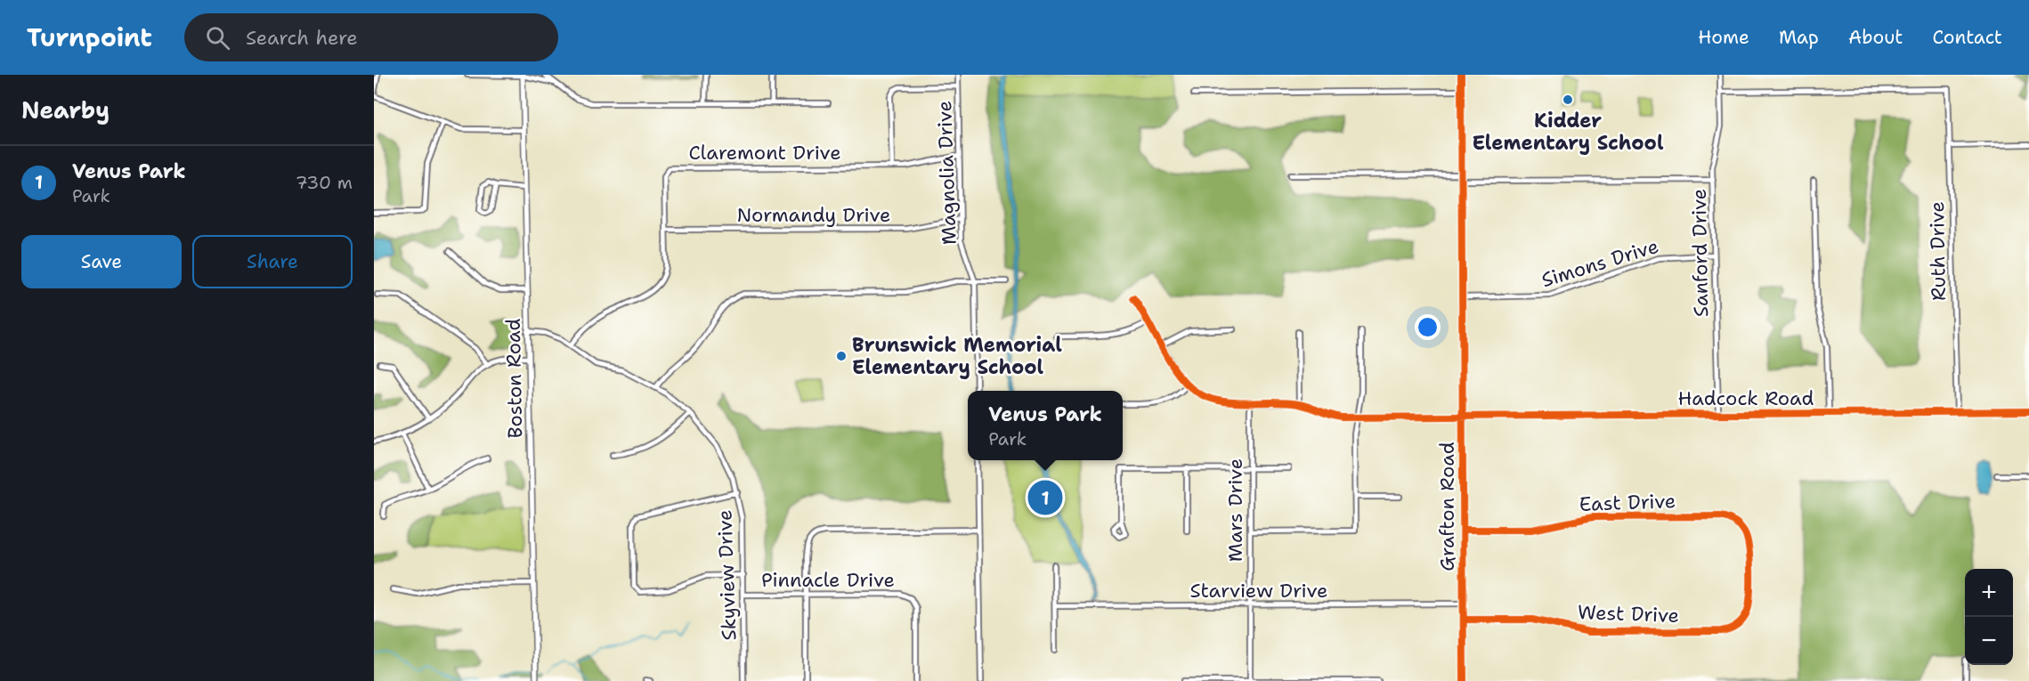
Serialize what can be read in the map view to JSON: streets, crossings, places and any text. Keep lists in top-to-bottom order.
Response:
{
  "streets": {
    "street": [
      "Claremont Drive",
      "Magnolia Drive",
      "Normandy Drive",
      "Ruth Drive",
      "Sanford Drive",
      "Simons Drive",
      "Boston Road",
      "Hadcock Road",
      "East Drive",
      "Grafton Road",
      "Mars Drive",
      "Skyview Drive",
      "Pinnacle Drive",
      "Starview Drive",
      "West Drive"
    ]
  },
  "crossings": [
    ["Claremont Drive", "Magnolia Drive"],
    ["Claremont Drive", "Normandy Drive"],
    ["Claremont Drive", "Skyview Drive"],
    ["Magnolia Drive", "Normandy Drive"],
    ["Ruth Drive", "Sanford Drive"],
    ["Ruth Drive", "Hadcock Road"],
    ["Sanford Drive", "Simons Drive"],
    ["Sanford Drive", "Hadcock Road"],
    ["Simons Drive", "Grafton Road"],
    ["Boston Road", "Skyview Drive"],
    ["Hadcock Road", "Grafton Road"],
    ["East Drive", "Grafton Road"],
    ["East Drive", "West Drive"],
    ["Grafton Road", "Starview Drive"],
    ["Grafton Road", "West Drive"],
    ["Mars Drive", "Starview Drive"],
    ["Skyview Drive", "Pinnacle Drive"]
  ],
  "places": ["Kidder Elementary School", "Brunswick Memorial Elementary School"],
  "page": {
    "header": "Turnpoint",
    "search": "Search here",
    "nav": [
      "Home",
      "Map",
      "About",
      "Contact"
    ],
    "heading": "Nearby",
    "list": [
      {
        "mark": "1",
        "name": "Venus Park",
        "note": "Park",
        "value": "730 m"
      }
    ],
    "buttons": ["Save", "Share"],
    "popup": ["Venus Park", "Park"],
    "pins": "1",
    "map_buttons": ["+", "−"]
  }
}
